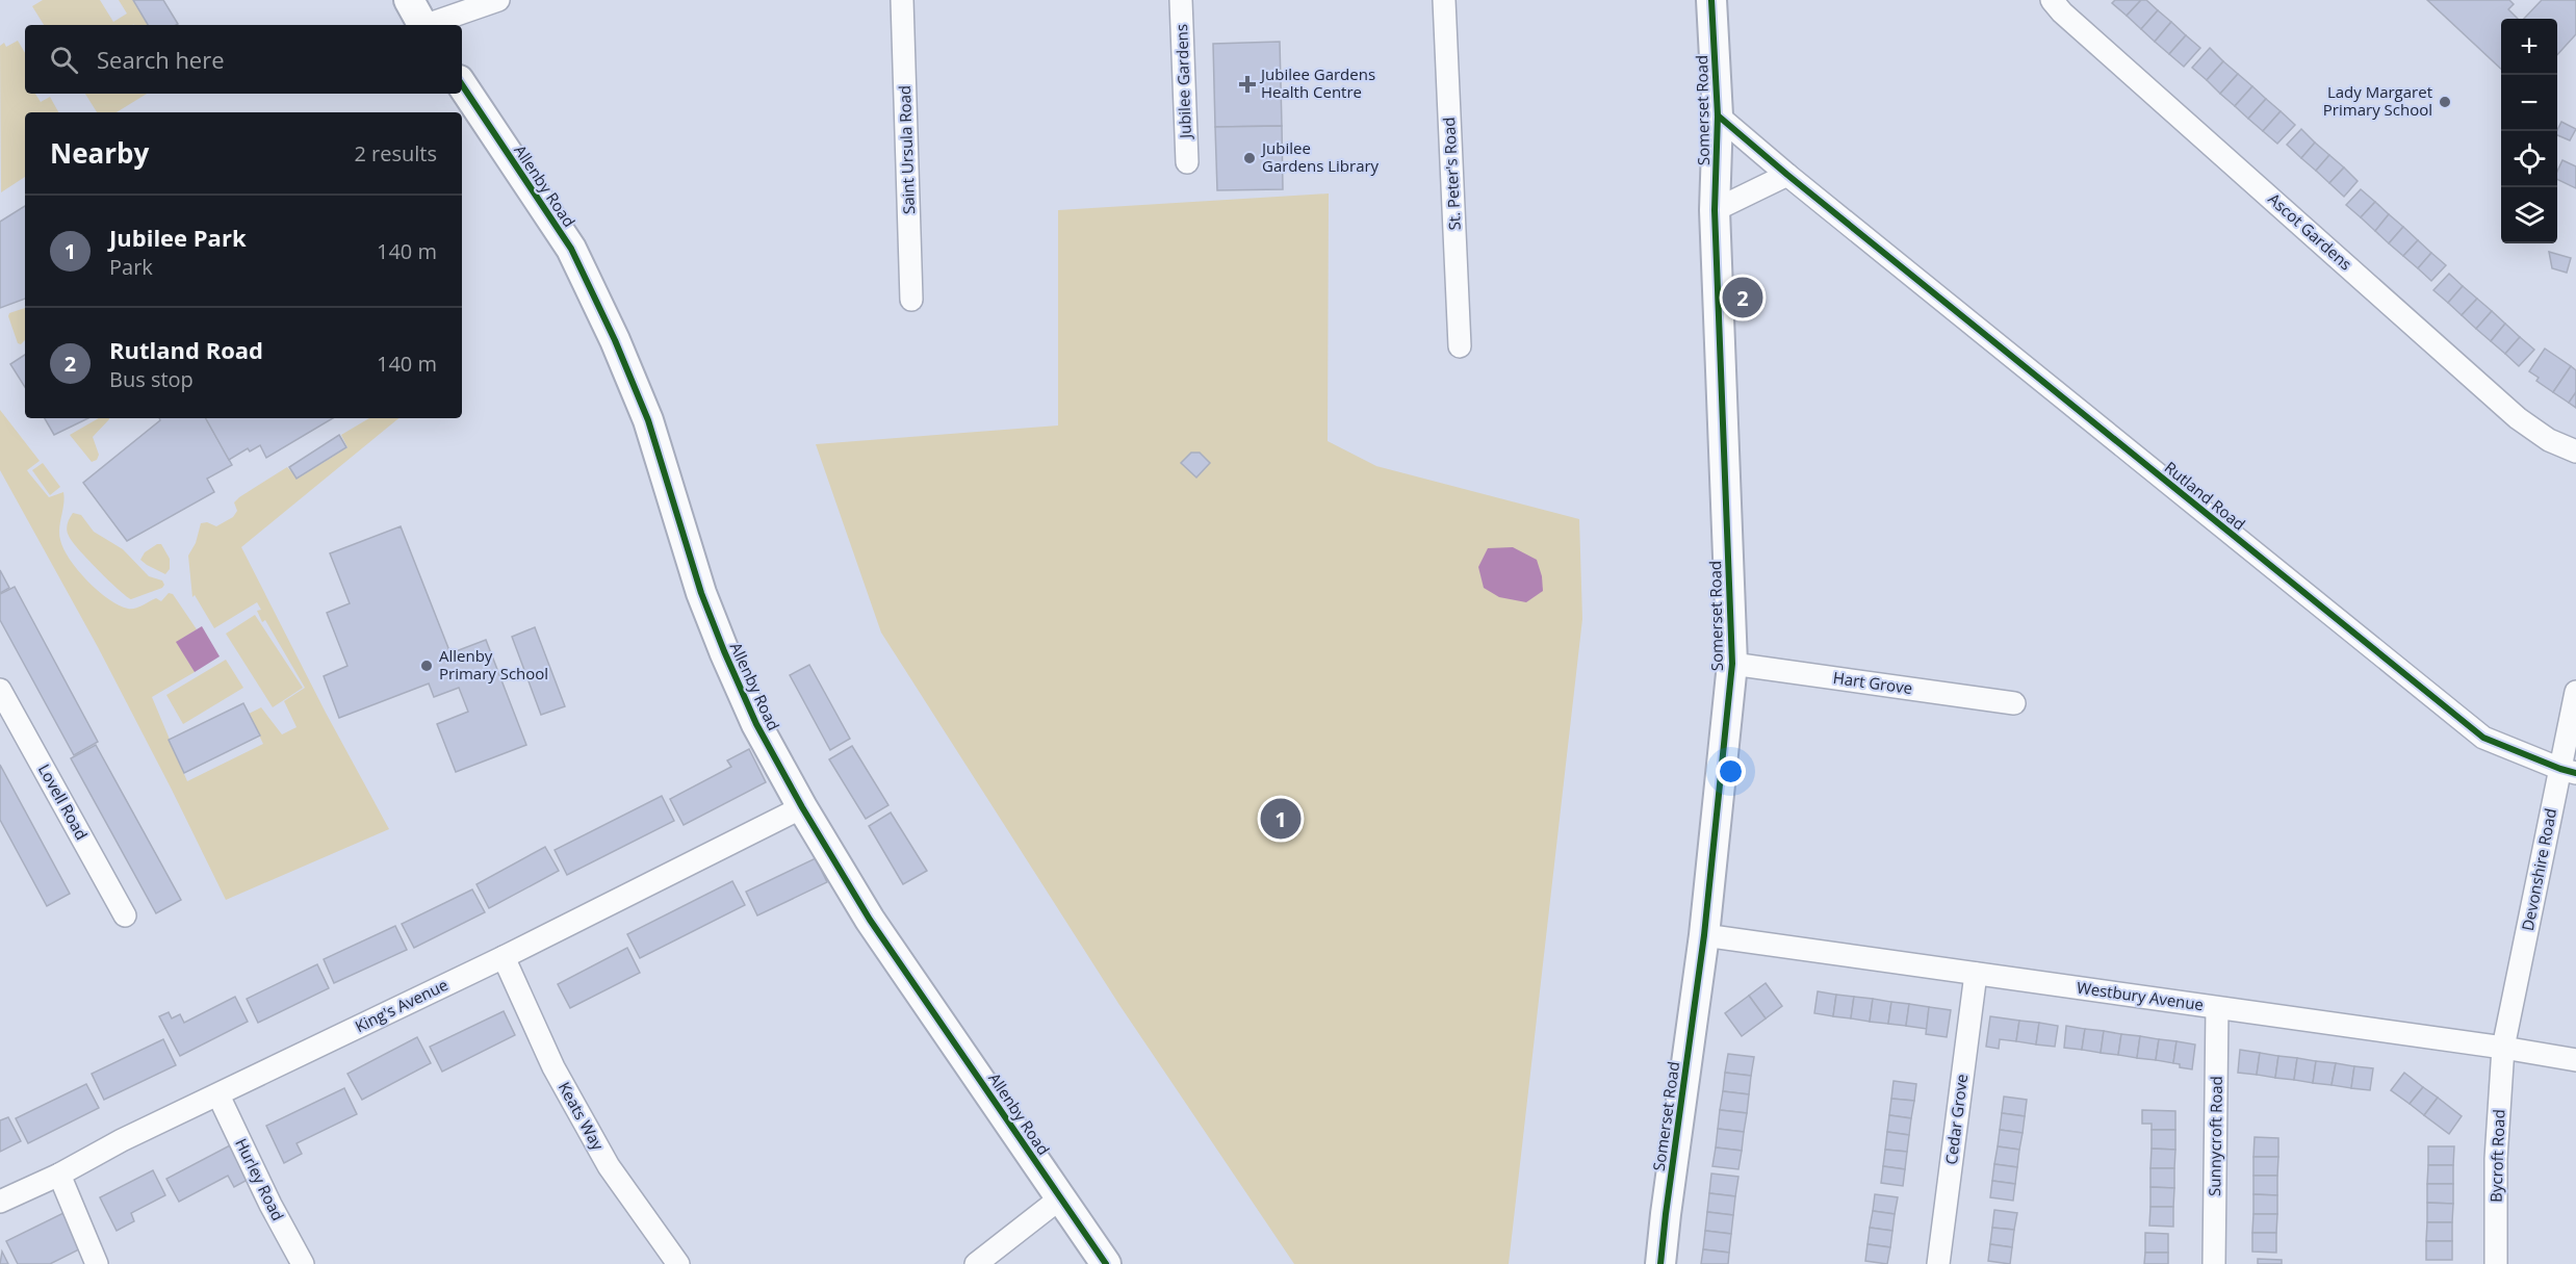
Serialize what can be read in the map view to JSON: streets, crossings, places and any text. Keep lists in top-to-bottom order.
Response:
{
  "streets": {
    "street": [
      "Jubilee Gardens",
      "Somerset Road",
      "Saint Ursula Road",
      "St. Peter's Road",
      "Allenby Road",
      "Ascot Gardens",
      "Rutland Road",
      "Hart Grove",
      "Lovell Road",
      "Devonshire Road",
      "Westbury Avenue",
      "King's Avenue",
      "Keats Way",
      "Cedar Grove",
      "Sunnycroft Road",
      "Bycroft Road",
      "Hurley Road"
    ]
  },
  "crossings": [
    ["Somerset Road", "Rutland Road"],
    ["Somerset Road", "Hart Grove"],
    ["Somerset Road", "Westbury Avenue"],
    ["Allenby Road", "King's Avenue"],
    ["Rutland Road", "Devonshire Road"],
    ["Devonshire Road", "Westbury Avenue"],
    ["Devonshire Road", "Bycroft Road"],
    ["Westbury Avenue", "Cedar Grove"],
    ["Westbury Avenue", "Sunnycroft Road"],
    ["Westbury Avenue", "Bycroft Road"],
    ["King's Avenue", "Keats Way"],
    ["King's Avenue", "Hurley Road"]
  ],
  "places": {
    "health": ["Jubilee Gardens Health Centre"],
    "other": ["Lady Margaret Primary School", "Jubilee Gardens Library", "Allenby Primary School"]
  },
  "page": {
    "map_buttons": ["+", "−"],
    "search": "Search here",
    "heading": ["Nearby", "2 results"],
    "list": [
      {
        "mark": "1",
        "name": "Jubilee Park",
        "note": "Park",
        "value": "140 m"
      },
      {
        "mark": "2",
        "name": "Rutland Road",
        "note": "Bus stop",
        "value": "140 m"
      }
    ],
    "pins": ["2", "1"]
  }
}
